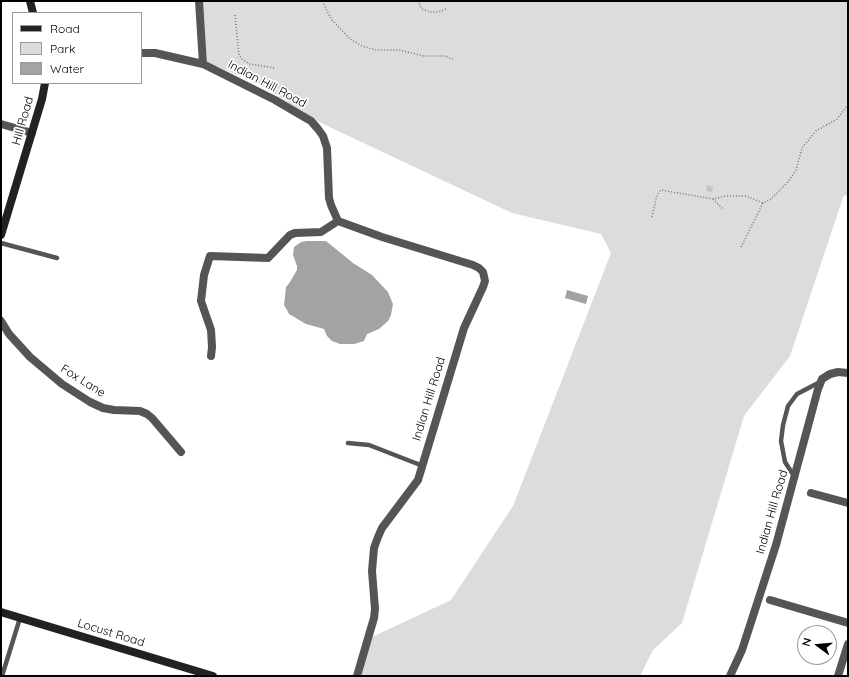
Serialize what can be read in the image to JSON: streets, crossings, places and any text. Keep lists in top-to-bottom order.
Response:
{
  "streets": {
    "street": [
      "Indian Hill Road",
      "Hill Road",
      "Fox Lane",
      "Locust Road"
    ]
  },
  "legend": ["Road", "Park", "Water"],
  "north": "left"
}
